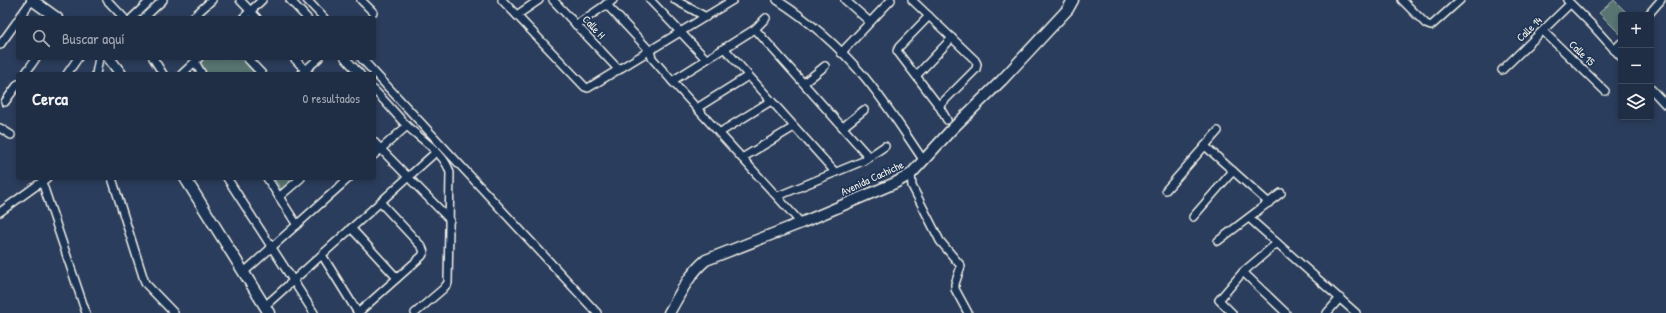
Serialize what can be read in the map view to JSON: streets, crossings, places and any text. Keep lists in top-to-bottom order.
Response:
{
  "streets": {
    "street": [
      "Calle H",
      "Calle 14",
      "Calle 15",
      "Avenida Cachiche"
    ]
  },
  "crossings": [
    ["Calle 14", "Calle 15"]
  ],
  "page": {
    "map_buttons": ["+", "−"],
    "search": "Buscar aquí",
    "heading": ["Cerca", "0 resultados"]
  }
}
